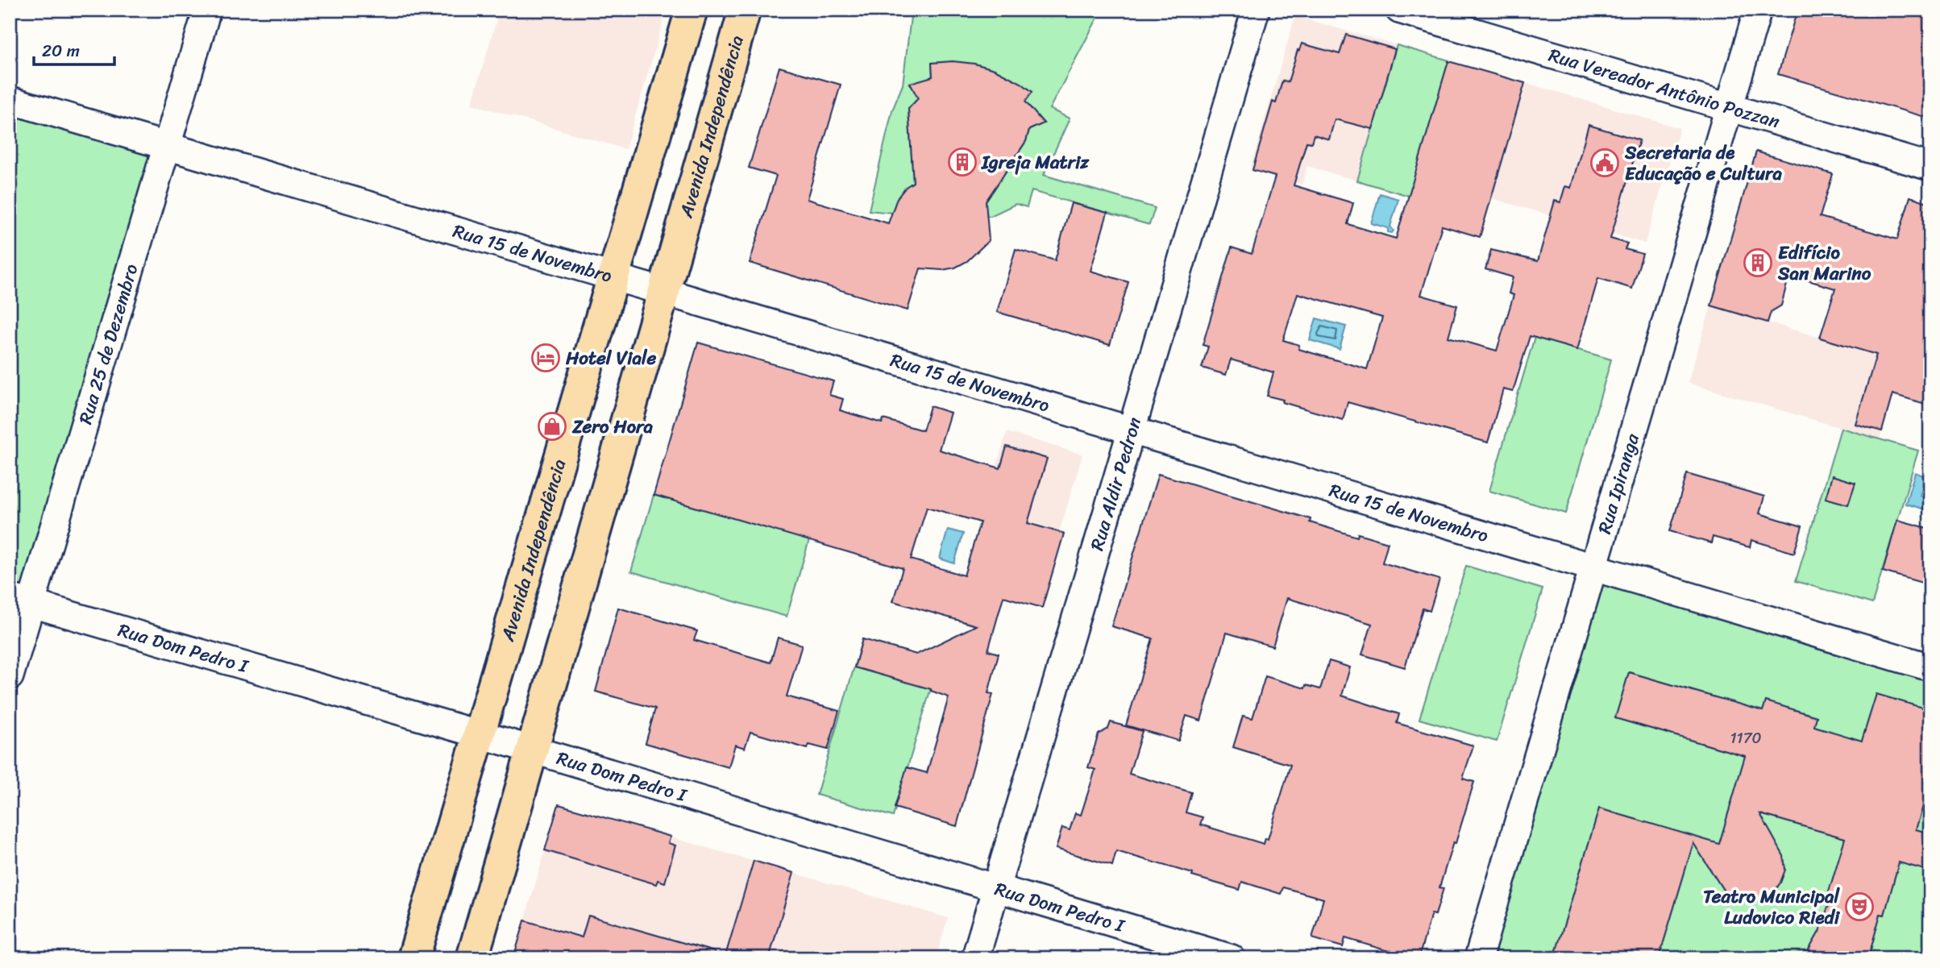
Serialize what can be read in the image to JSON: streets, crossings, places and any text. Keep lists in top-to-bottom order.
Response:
{
  "streets": {
    "main road": ["Avenida Independência"],
    "street": [
      "Rua Vereador Antônio Pozzan",
      "Rua 15 de Novembro",
      "Rua 25 de Dezembro",
      "Rua Aldir Pedron",
      "Rua Ipiranga",
      "Rua Dom Pedro I"
    ]
  },
  "crossings": [
    ["Rua Vereador Antônio Pozzan", "Rua Ipiranga"],
    ["Avenida Independência", "Rua 15 de Novembro"],
    ["Avenida Independência", "Rua Dom Pedro I"],
    ["Rua 15 de Novembro", "Rua 25 de Dezembro"],
    ["Rua 15 de Novembro", "Rua Aldir Pedron"],
    ["Rua 15 de Novembro", "Rua Ipiranga"],
    ["Rua 25 de Dezembro", "Rua Dom Pedro I"],
    ["Rua Aldir Pedron", "Rua Dom Pedro I"]
  ],
  "places": {
    "building": ["Igreja Matriz", "Edifício San Marino"],
    "public building": ["Secretaria de Educação e Cultura"],
    "hotel": ["Hotel Viale"],
    "shop": ["Zero Hora"],
    "theatre": ["Teatro Municipal Ludovico Riedi"]
  },
  "house_numbers": ["1170"],
  "scale_bar": "20 m"
}
